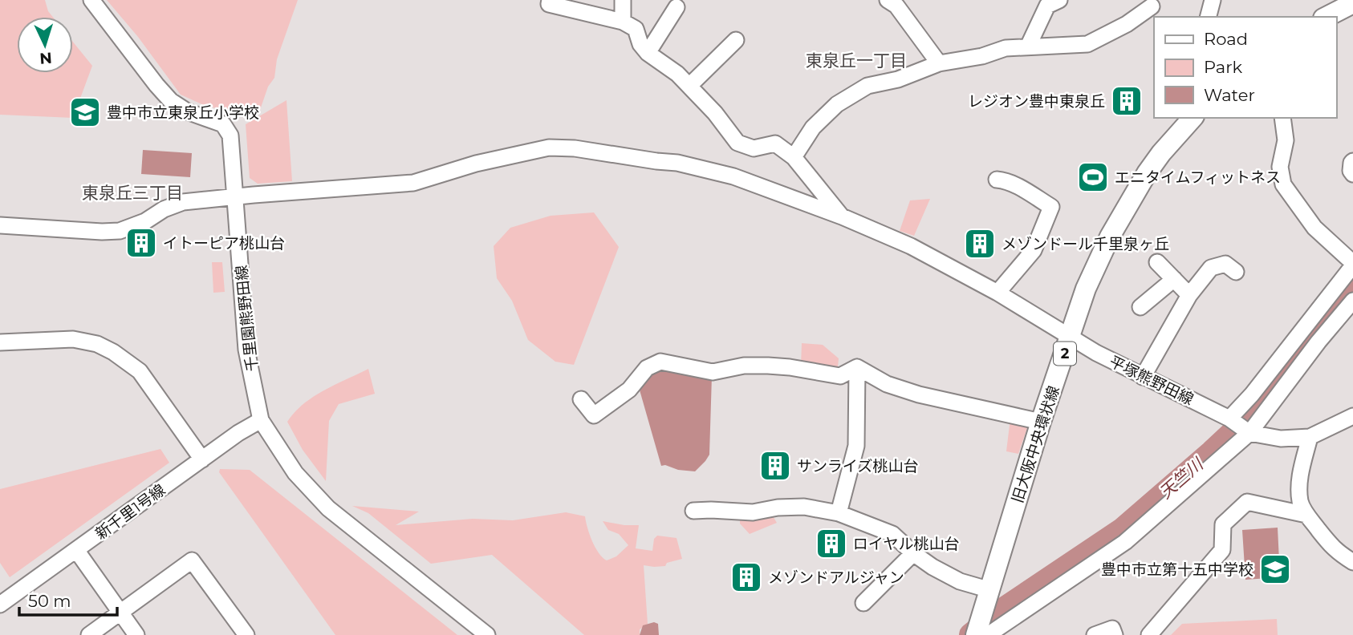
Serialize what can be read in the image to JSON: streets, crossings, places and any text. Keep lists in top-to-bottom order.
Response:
{
  "streets": {
    "main road": ["2", "旧大阪中央環状線"],
    "street": ["千里園熊野田線", "平塚熊野田線", "新千里1号線"]
  },
  "crossings": [
    ["千里園熊野田線", "平塚熊野田線"],
    ["千里園熊野田線", "新千里1号線"],
    ["平塚熊野田線", "旧大阪中央環状線"]
  ],
  "districts": ["東泉丘一丁目", "東泉丘三丁目"],
  "water": ["天竺川"],
  "places": {
    "building": [
      "レジオン豊中東泉丘",
      "イトーピア桃山台",
      "メゾンドール千里泉ヶ丘",
      "サンライズ桃山台",
      "ロイヤル桃山台",
      "メゾンドアルジャン"
    ],
    "school or university": ["豊中市立東泉丘小学校", "豊中市立第十五中学校"],
    "sports": ["エニタイムフィットネス"]
  },
  "legend": ["Road", "Park", "Water"],
  "scale_bar": "50 m",
  "north": "bottom"
}
